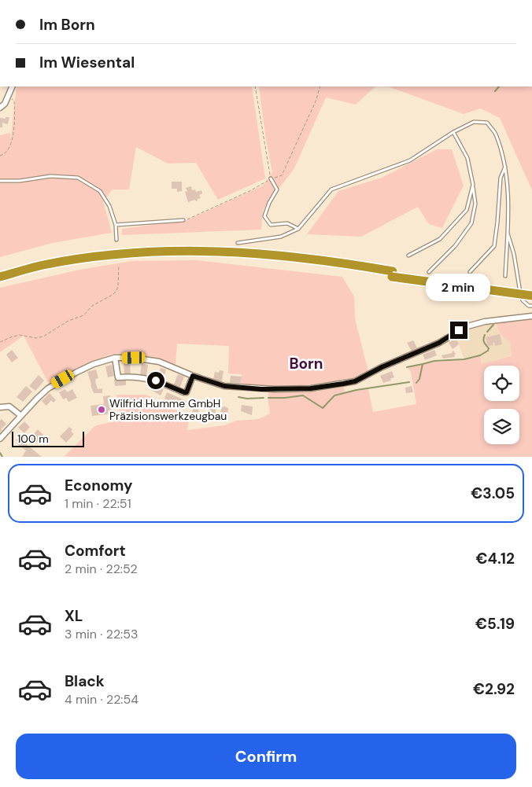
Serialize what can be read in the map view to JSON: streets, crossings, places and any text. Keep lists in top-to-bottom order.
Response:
{
  "districts": ["Born"],
  "places": ["Wilfrid Humme GmbH Präzisionswerkzeugbau"],
  "scale_bar": "100 m",
  "page": {
    "banner": ["Im Born", "Im Wiesental"],
    "bubble": "2 min",
    "scale": "100 m",
    "list": [
      {
        "name": "Economy",
        "note": "1 min · 22:51",
        "value": "€3.05"
      },
      {
        "name": "Comfort",
        "note": "2 min · 22:52",
        "value": "€4.12"
      },
      {
        "name": "XL",
        "note": "3 min · 22:53",
        "value": "€5.19"
      },
      {
        "name": "Black",
        "note": "4 min · 22:54",
        "value": "€2.92"
      }
    ],
    "buttons": "Confirm"
  }
}
